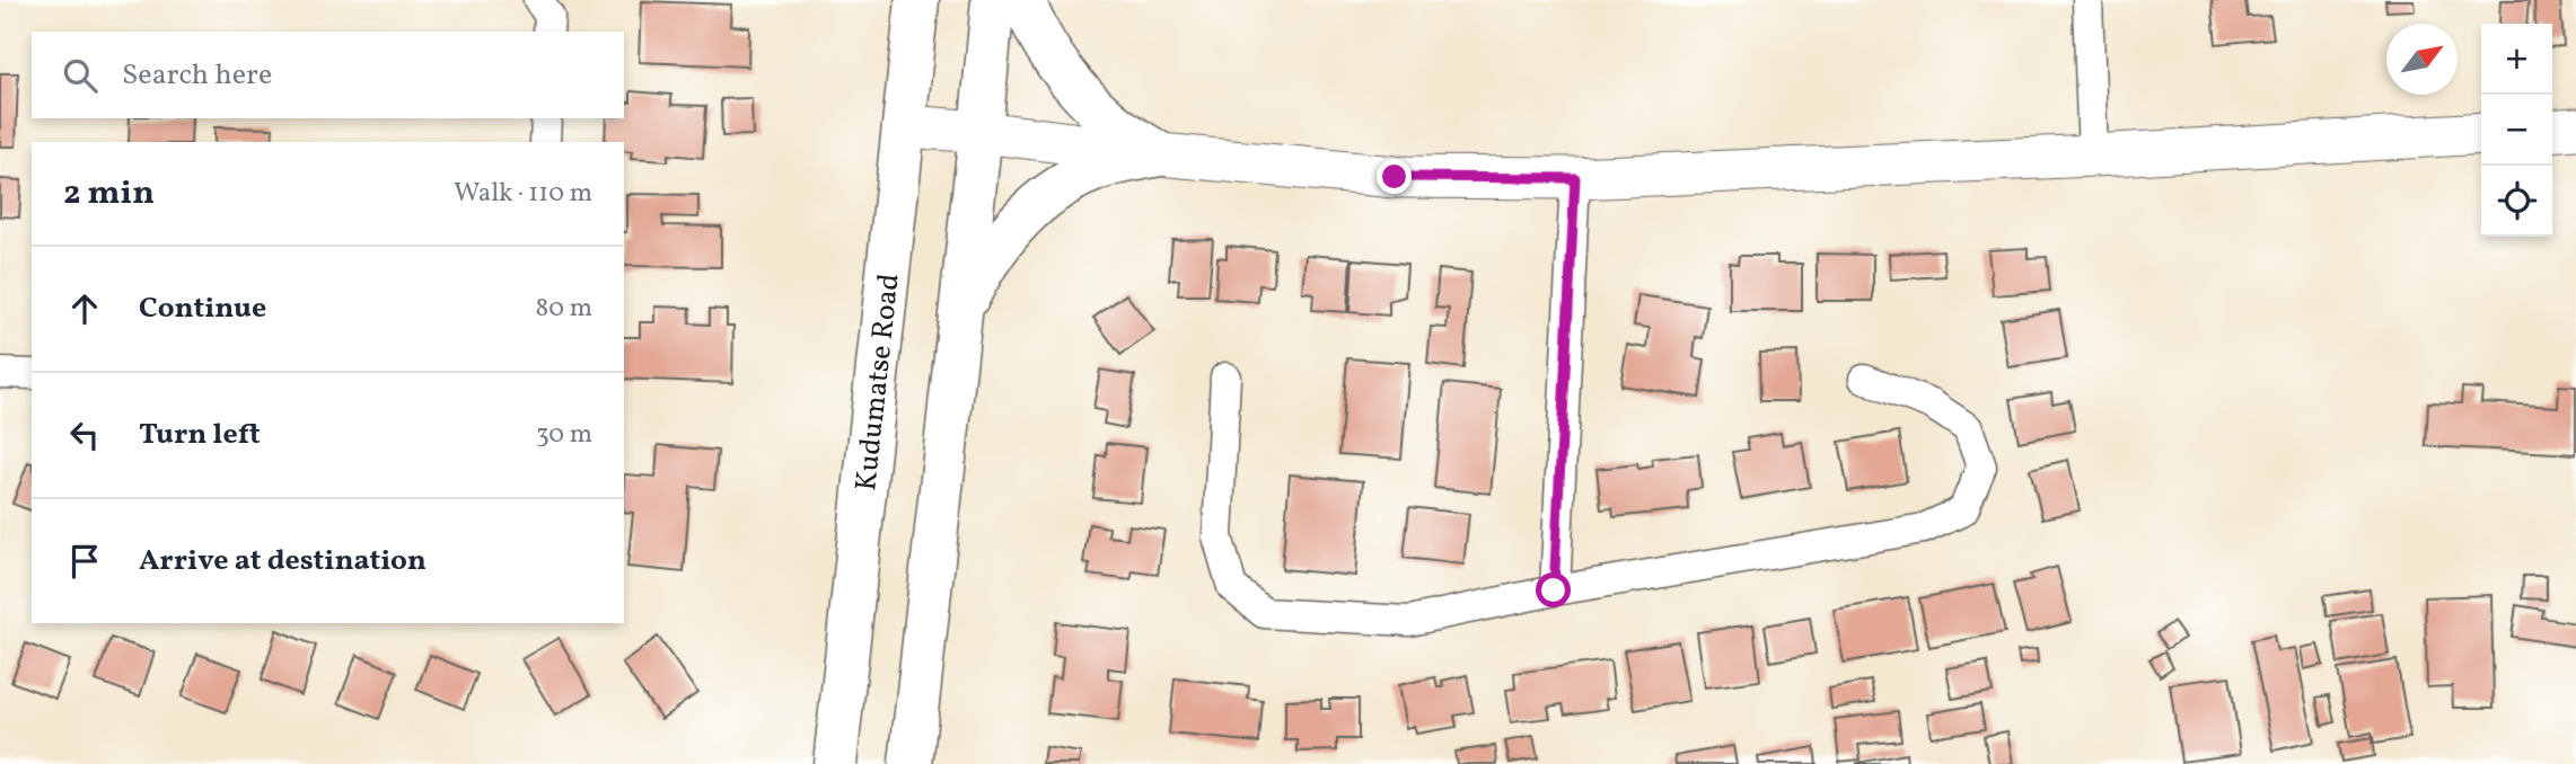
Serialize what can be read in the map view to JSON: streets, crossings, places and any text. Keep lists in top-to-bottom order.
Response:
{
  "streets": {
    "main road": ["Kudumatse Road"]
  },
  "north": "top right",
  "page": {
    "map_buttons": ["+", "−"],
    "search": "Search here",
    "heading": ["2 min", "Walk · 110 m"],
    "list": [
      ["Continue", "80 m"],
      ["Turn left", "30 m"],
      "Arrive at destination"
    ]
  }
}
